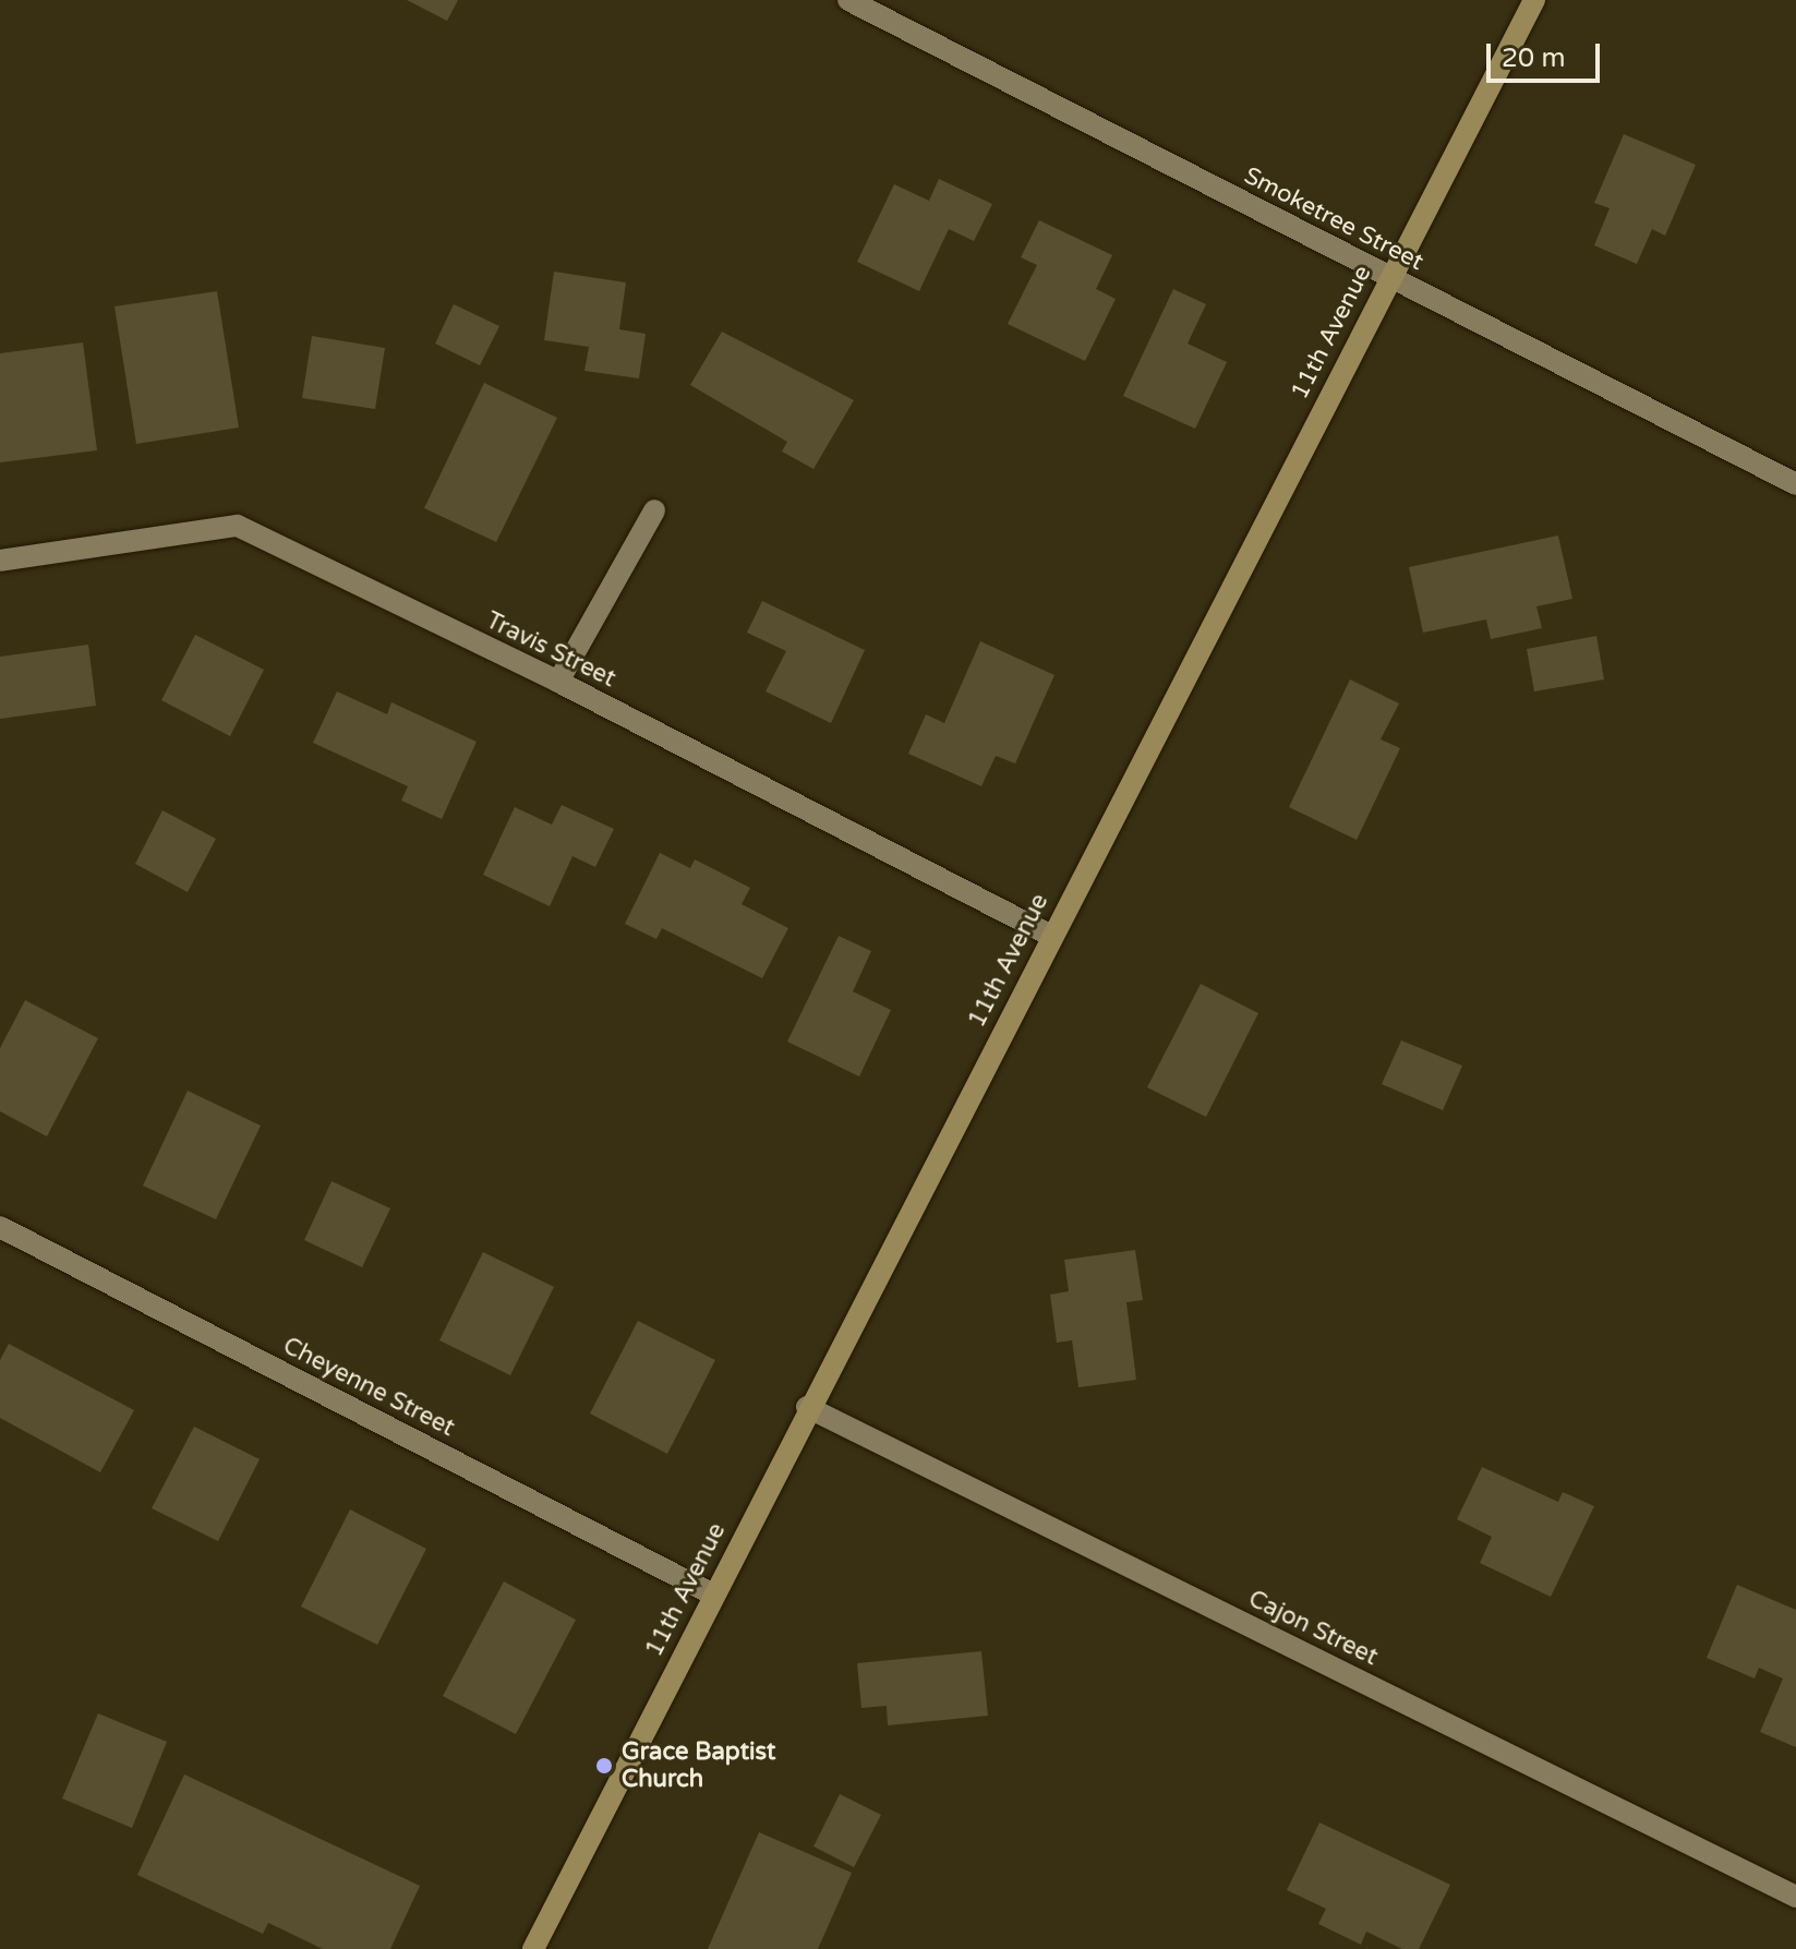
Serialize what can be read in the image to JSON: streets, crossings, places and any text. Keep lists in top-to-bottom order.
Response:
{
  "streets": {
    "main road": ["11th Avenue"],
    "street": [
      "Smoketree Street",
      "Travis Street",
      "Cheyenne Street",
      "Cajon Street"
    ]
  },
  "crossings": [
    ["Smoketree Street", "11th Avenue"],
    ["11th Avenue", "Travis Street"],
    ["11th Avenue", "Cheyenne Street"],
    ["11th Avenue", "Cajon Street"]
  ],
  "places": ["Grace Baptist Church"],
  "scale_bar": "20 m"
}
